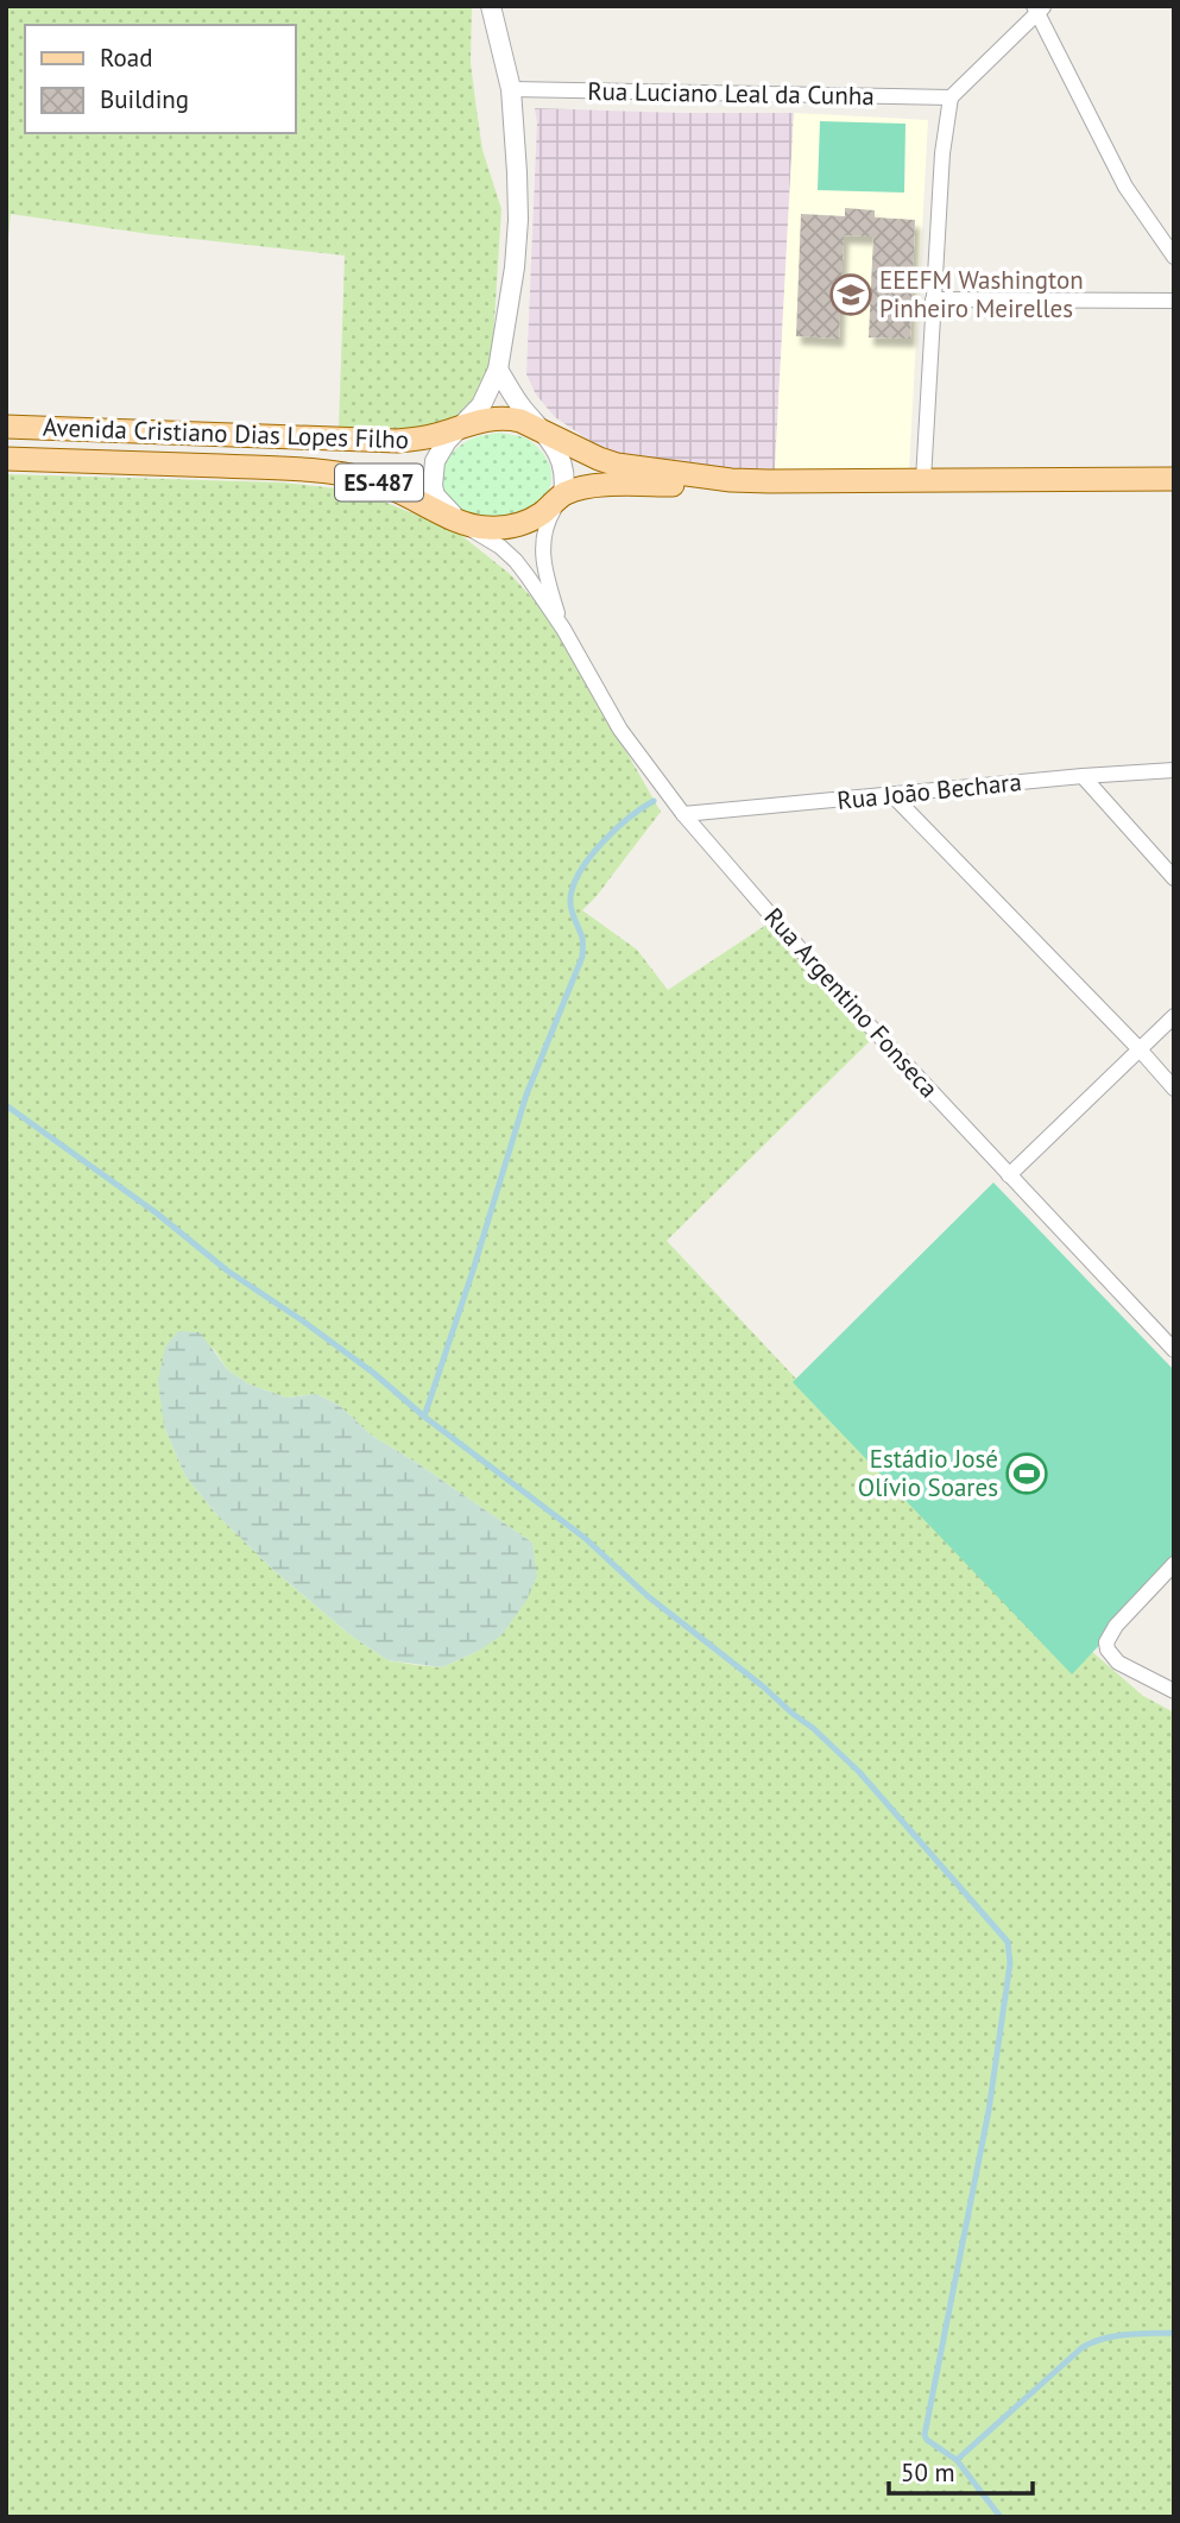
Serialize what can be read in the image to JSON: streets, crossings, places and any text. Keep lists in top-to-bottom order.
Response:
{
  "streets": {
    "main road": ["Avenida Cristiano Dias Lopes Filho", "ES-487"],
    "street": ["Rua Luciano Leal da Cunha", "Rua João Bechara", "Rua Argentino Fonseca"]
  },
  "crossings": [
    ["Avenida Cristiano Dias Lopes Filho", "ES-487"],
    ["Rua João Bechara", "Rua Argentino Fonseca"]
  ],
  "places": {
    "school or university": ["EEEFM Washington Pinheiro Meirelles"],
    "sports": ["Estádio José Olívio Soares"]
  },
  "legend": ["Road", "Building"],
  "scale_bar": "50 m"
}
